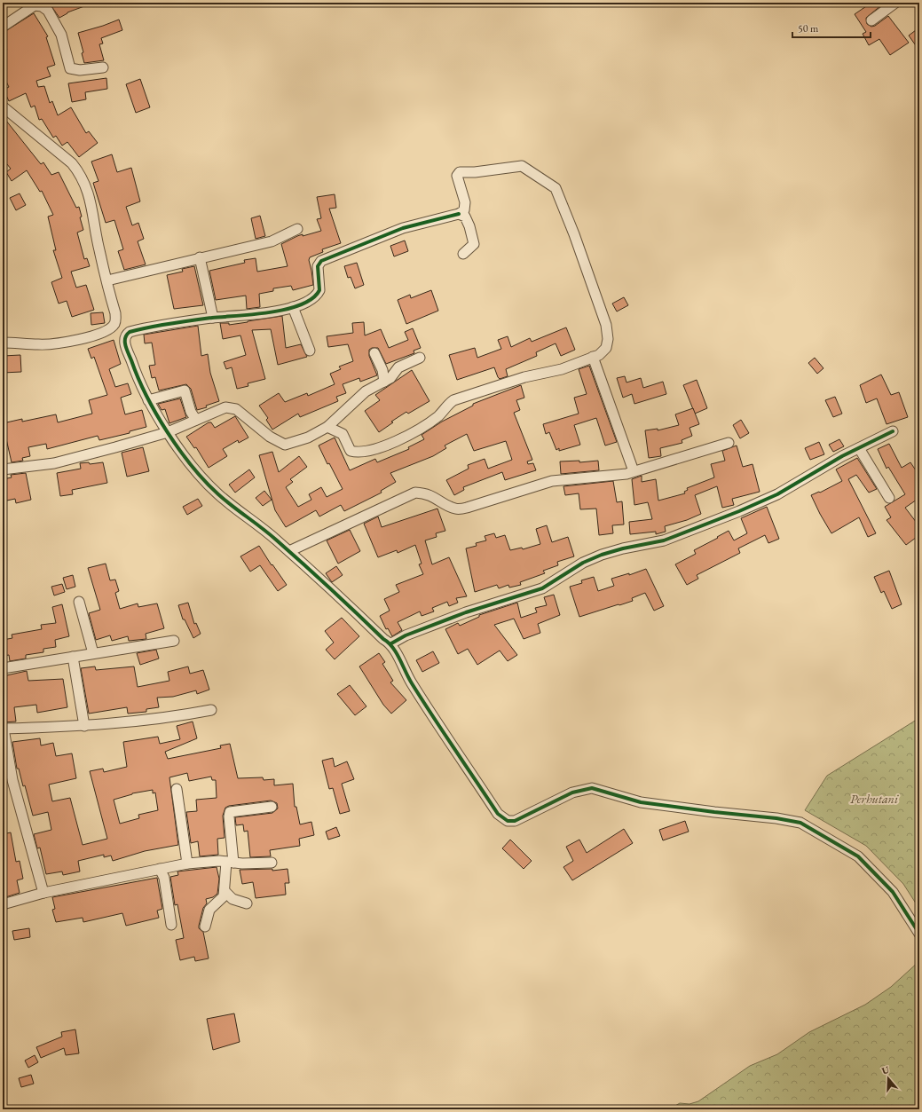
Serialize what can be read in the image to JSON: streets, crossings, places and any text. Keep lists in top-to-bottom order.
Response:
{
  "parks": ["Perhutani"],
  "scale_bar": "50 m",
  "north": "top"
}
